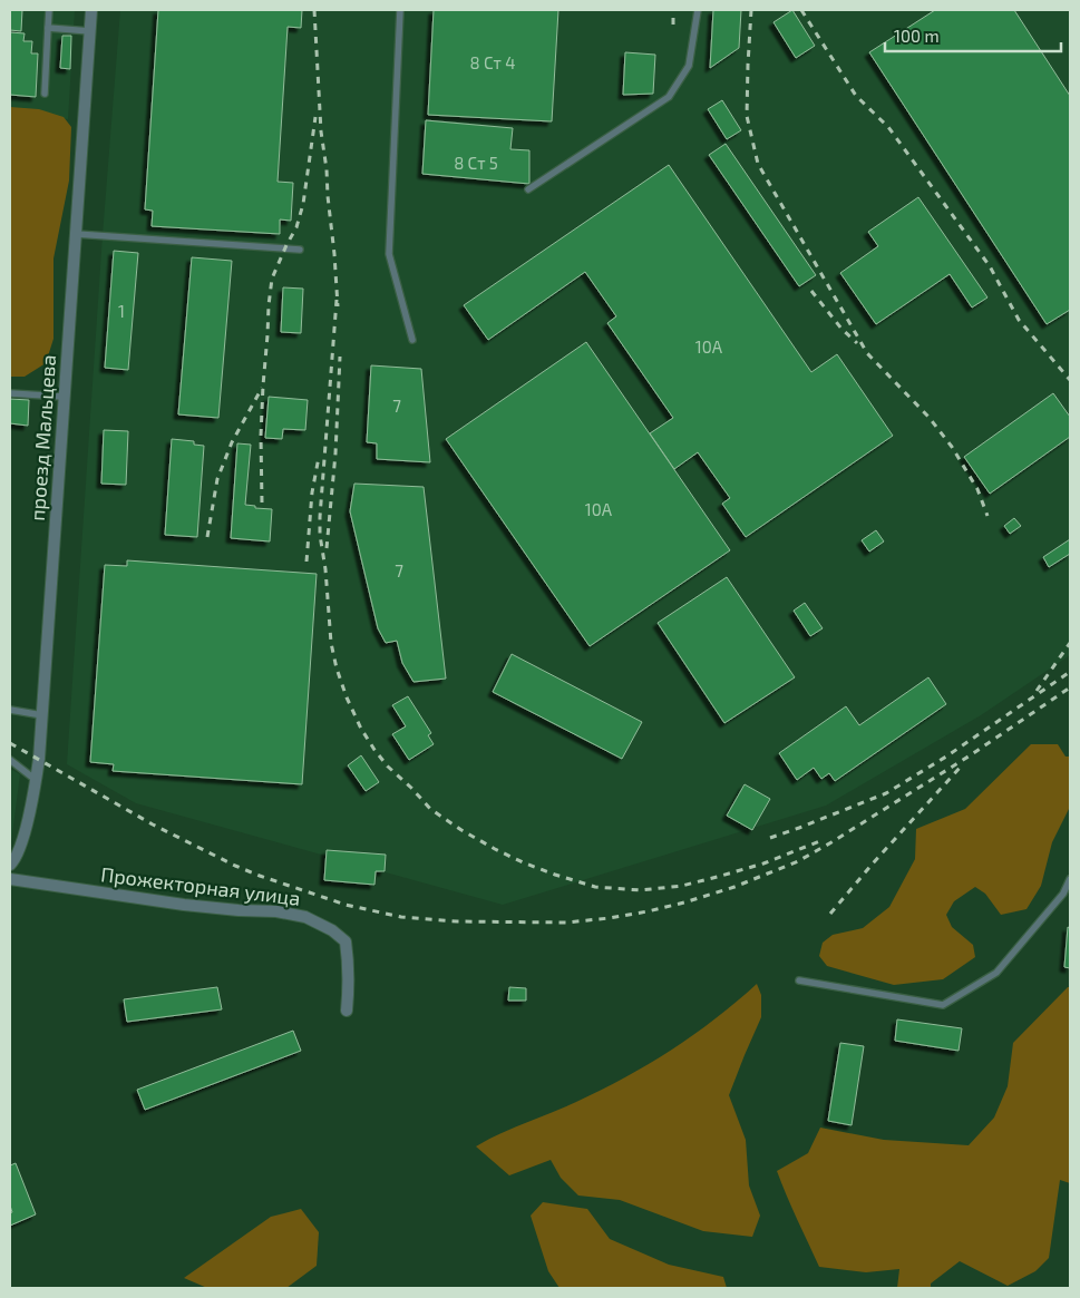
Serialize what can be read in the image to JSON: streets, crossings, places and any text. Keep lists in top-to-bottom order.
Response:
{
  "streets": {
    "street": ["проезд Мальцева", "Прожекторная улица"]
  },
  "house_numbers": [
    "8 Ст 4",
    "8 Ст 5",
    "1",
    "10А",
    "7",
    "10А",
    "7"
  ],
  "scale_bar": "100 m"
}
